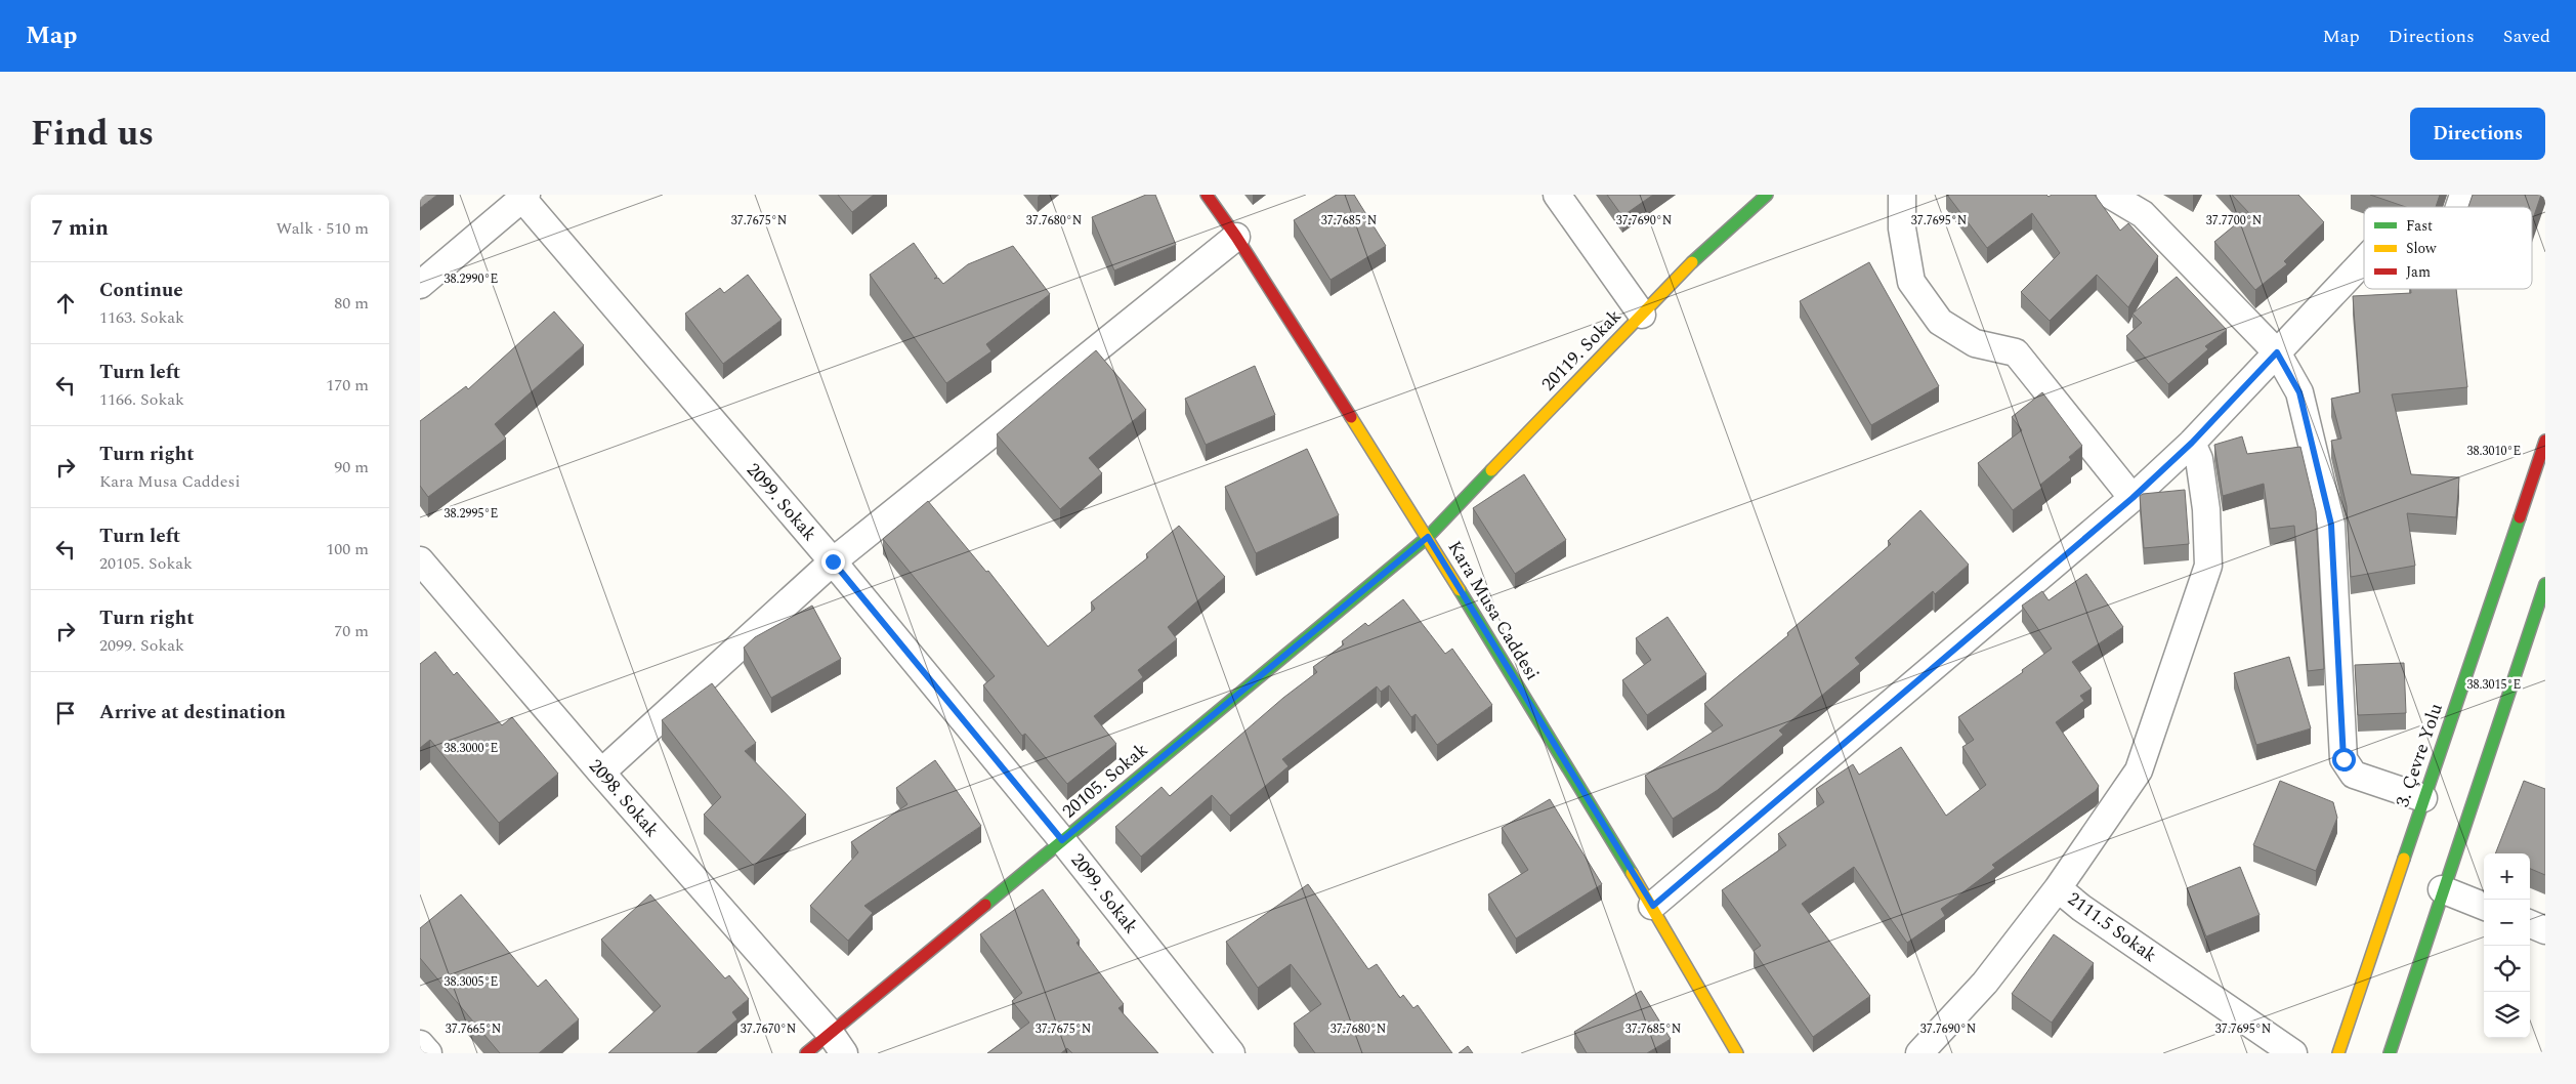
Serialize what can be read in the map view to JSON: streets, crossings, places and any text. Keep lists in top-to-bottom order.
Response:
{
  "streets": {
    "street": [
      "20119. Sokak",
      "2099. Sokak",
      "Kara Musa Caddesi",
      "3. Çevre Yolu",
      "20105. Sokak",
      "2098. Sokak",
      "2111.5 Sokak"
    ]
  },
  "crossings": [
    ["20119. Sokak", "Kara Musa Caddesi"],
    ["20119. Sokak", "20105. Sokak"],
    ["2099. Sokak", "20105. Sokak"],
    ["Kara Musa Caddesi", "20105. Sokak"],
    ["20105. Sokak", "2098. Sokak"]
  ],
  "legend": ["Fast", "Slow", "Jam"],
  "page": {
    "header": "Map",
    "nav": ["Map", "Directions", "Saved"],
    "title": "Find us",
    "buttons": "Directions",
    "heading": ["7 min", "Walk · 510 m"],
    "list": [
      ["Continue", "1163. Sokak", "80 m"],
      ["Turn left", "1166. Sokak", "170 m"],
      ["Turn right", "Kara Musa Caddesi", "90 m"],
      ["Turn left", "20105. Sokak", "100 m"],
      ["Turn right", "2099. Sokak", "70 m"],
      "Arrive at destination"
    ],
    "map_buttons": ["+", "−"]
  },
  "coordinates": [
    "37.7675°N",
    "37.7680°N",
    "37.7685°N",
    "37.7690°N",
    "37.7695°N",
    "37.7700°N",
    "38.2990°E",
    "38.3010°E",
    "38.2995°E",
    "38.3015°E",
    "38.3000°E",
    "38.3005°E",
    "37.7665°N",
    "37.7670°N"
  ]
}
